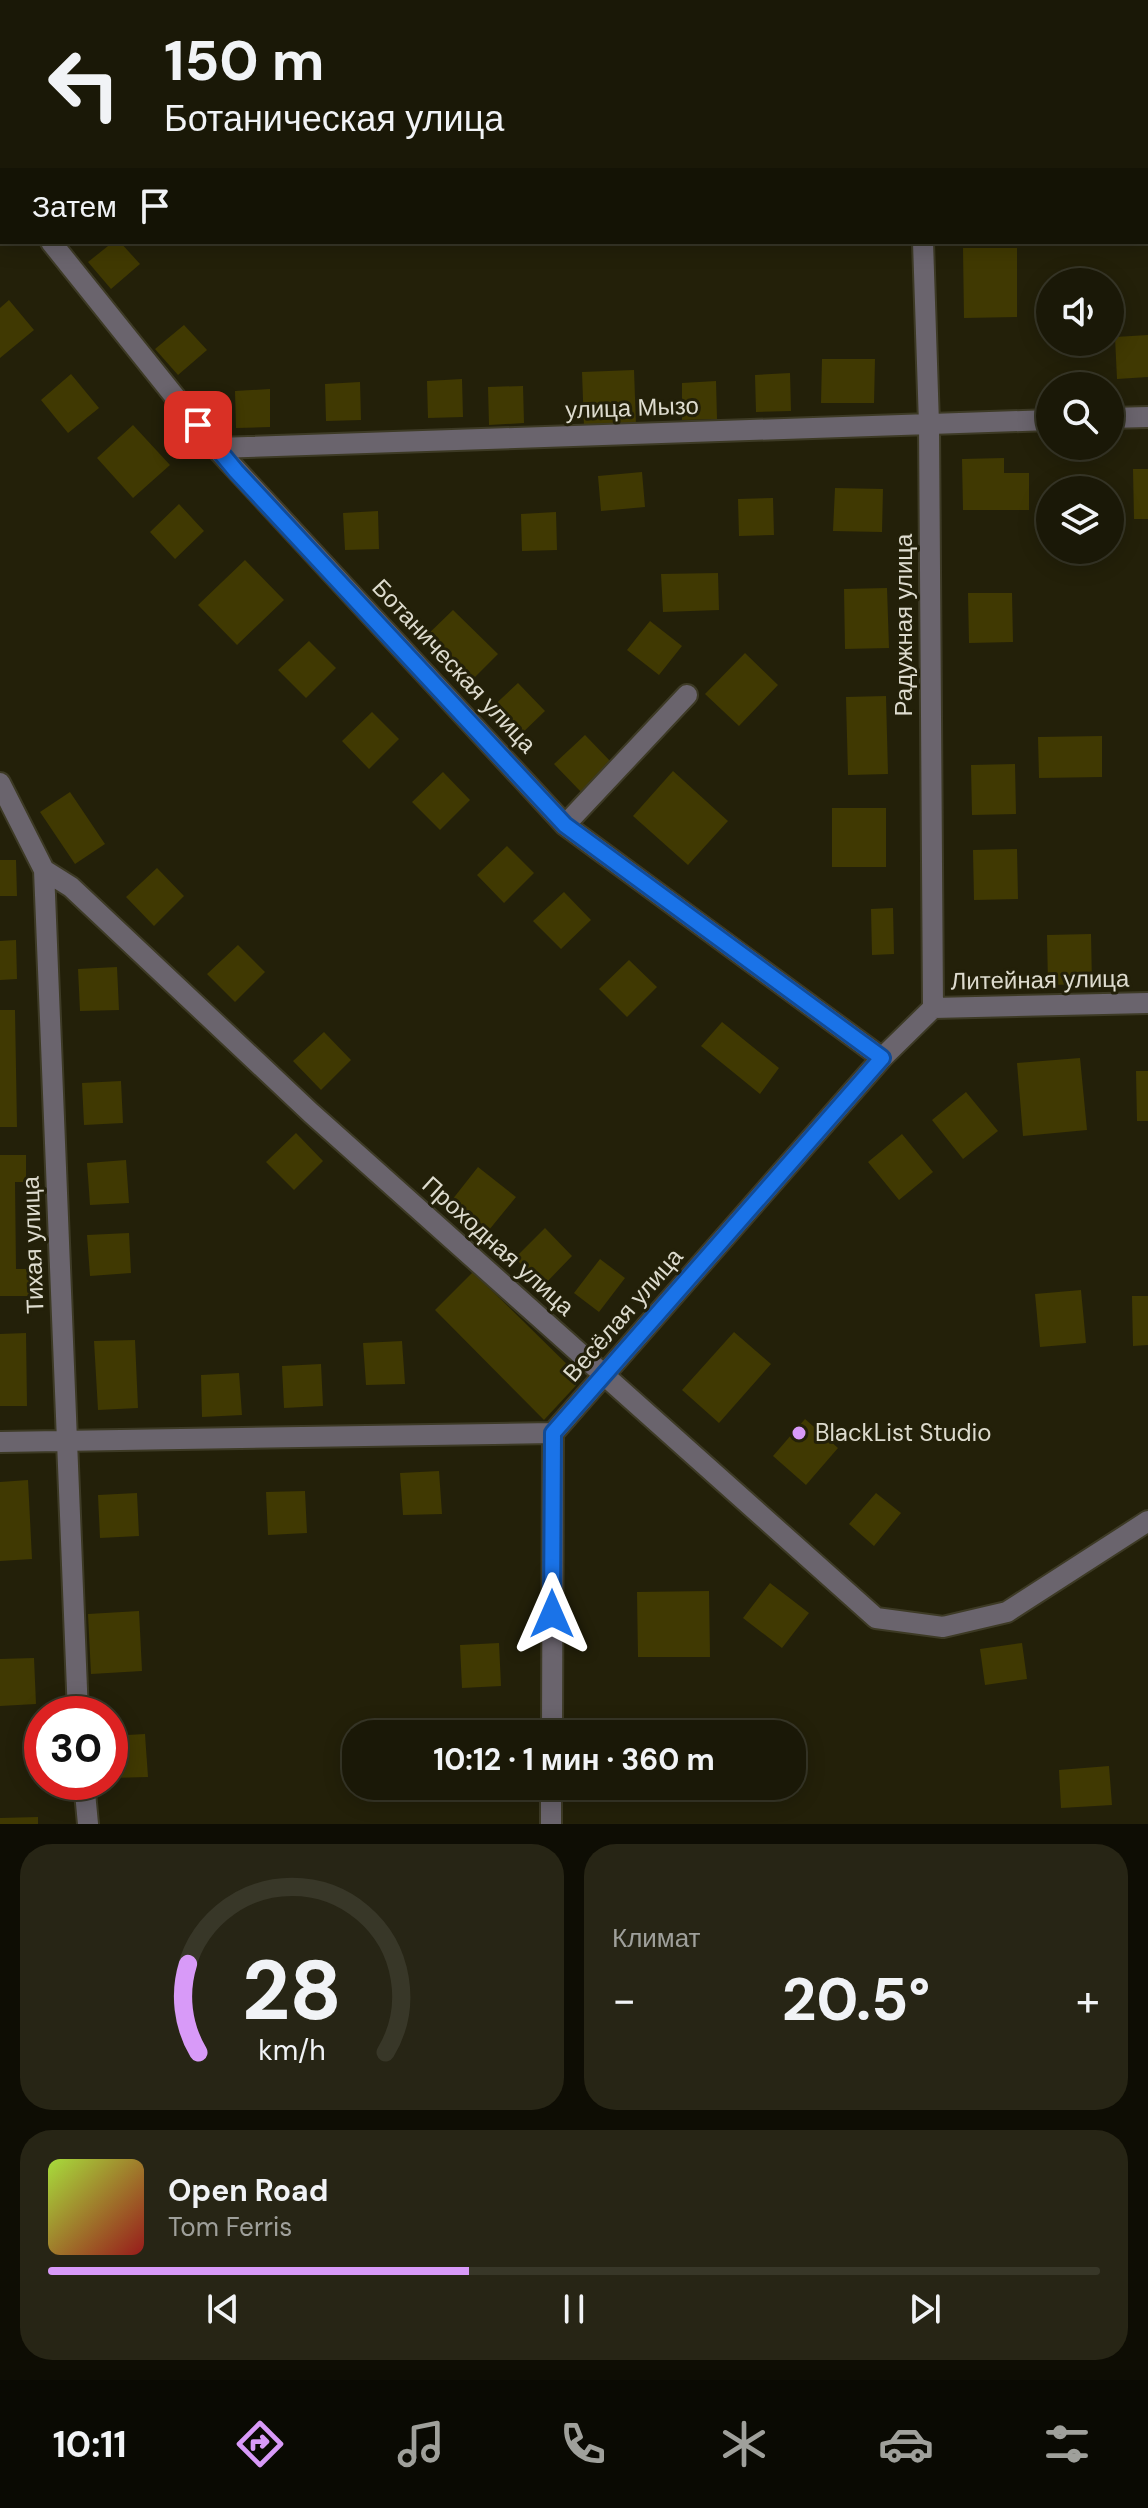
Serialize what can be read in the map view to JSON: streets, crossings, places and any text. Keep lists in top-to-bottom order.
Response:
{
  "streets": {
    "street": [
      "улица Мызо",
      "Радужная улица",
      "Ботаническая улица",
      "Литейная улица",
      "Тихая улица",
      "Проходная улица",
      "Весёлая улица"
    ]
  },
  "crossings": [
    ["улица Мызо", "Радужная улица"],
    ["улица Мызо", "Ботаническая улица"],
    ["Радужная улица", "Литейная улица"],
    ["Радужная улица", "Весёлая улица"],
    ["Ботаническая улица", "Весёлая улица"],
    ["Литейная улица", "Весёлая улица"],
    ["Тихая улица", "Проходная улица"],
    ["Проходная улица", "Весёлая улица"]
  ],
  "places": ["BlackList Studio"],
  "page": {
    "turn": ["150 m", "Ботаническая улица"],
    "then": "Затем",
    "limit": "30",
    "trip": "10:12 · 1 мин · 360 m",
    "tile": "Климат",
    "heat": ["−", "20.5°", "+"],
    "song": ["Open Road", "Tom Ferris"],
    "tabs": "10:11",
    "gauge": ["28", "km/h"]
  }
}
